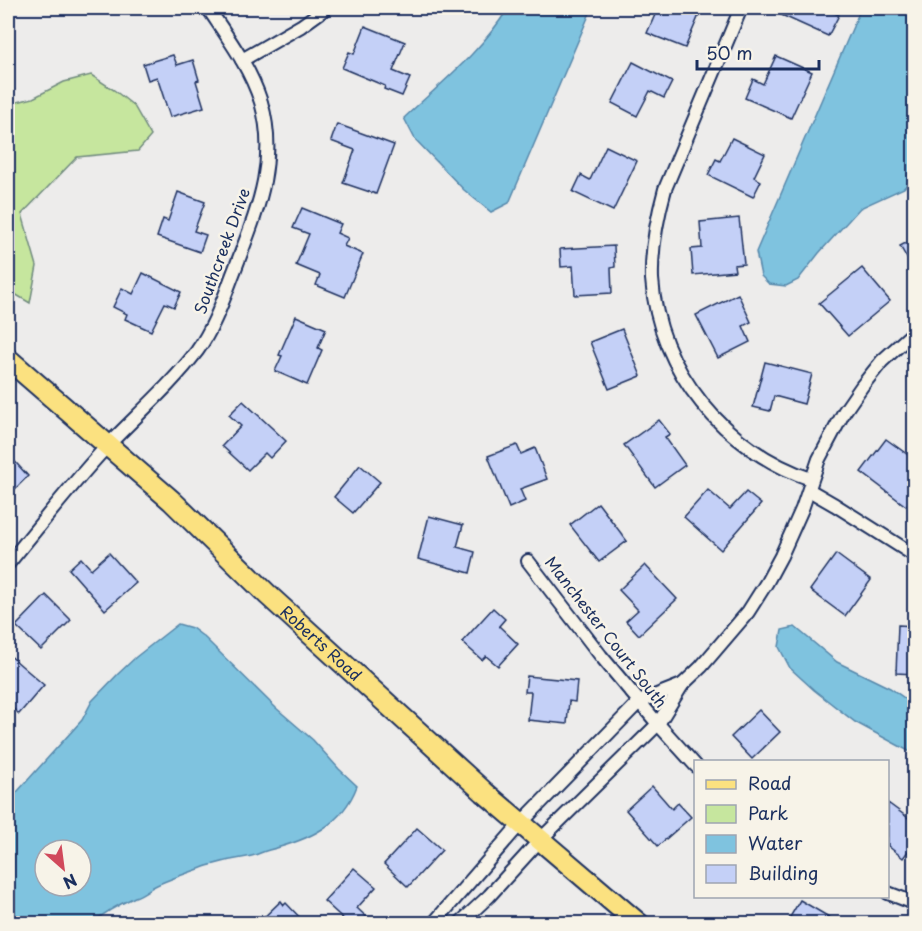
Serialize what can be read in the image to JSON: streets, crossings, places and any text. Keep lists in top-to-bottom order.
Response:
{
  "streets": {
    "main road": ["Roberts Road"],
    "street": ["Southcreek Drive", "Manchester Court South"]
  },
  "crossings": [
    ["Southcreek Drive", "Roberts Road"]
  ],
  "legend": [
    "Road",
    "Park",
    "Water",
    "Building"
  ],
  "scale_bar": "50 m",
  "north": "bottom right"
}
